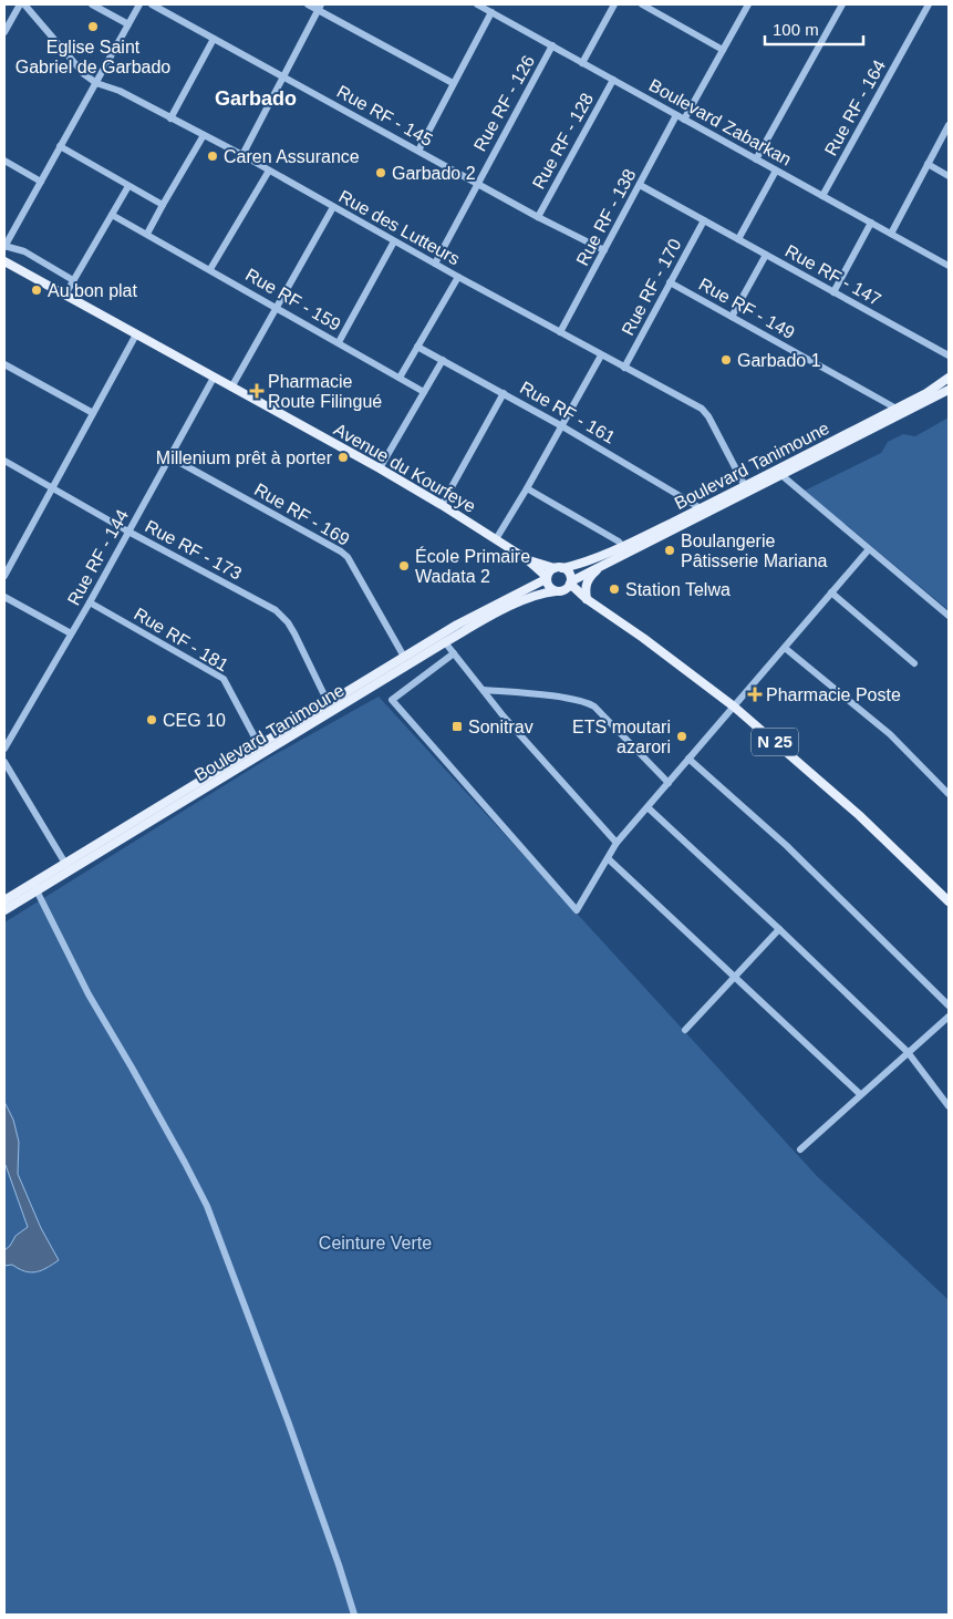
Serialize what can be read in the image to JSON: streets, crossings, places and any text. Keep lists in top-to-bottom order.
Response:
{
  "streets": {
    "main road": ["Boulevard Tanimoune", "Avenue du Kourfeye", "N 25"],
    "street": [
      "Rue RF - 126",
      "Rue RF - 164",
      "Rue RF - 145",
      "Boulevard Zabarkan",
      "Rue RF - 128",
      "Rue RF - 138",
      "Rue des Lutteurs",
      "Rue RF - 147",
      "Rue RF - 170",
      "Rue RF - 159",
      "Rue RF - 149",
      "Rue RF - 161",
      "Rue RF - 169",
      "Rue RF - 173",
      "Rue RF - 144",
      "Rue RF - 181"
    ]
  },
  "crossings": [
    ["Rue RF - 126", "Rue RF - 145"],
    ["Rue RF - 126", "Boulevard Zabarkan"],
    ["Rue RF - 126", "Rue des Lutteurs"],
    ["Rue RF - 164", "Boulevard Zabarkan"],
    ["Rue RF - 145", "Rue RF - 128"],
    ["Rue RF - 145", "Rue RF - 138"],
    ["Boulevard Zabarkan", "Rue RF - 128"],
    ["Boulevard Zabarkan", "Rue RF - 138"],
    ["Rue RF - 138", "Rue des Lutteurs"],
    ["Rue RF - 138", "Rue RF - 147"],
    ["Rue des Lutteurs", "Rue RF - 170"],
    ["Rue des Lutteurs", "Boulevard Tanimoune"],
    ["Rue RF - 147", "Rue RF - 170"],
    ["Rue RF - 170", "Rue RF - 149"],
    ["Rue RF - 149", "Boulevard Tanimoune"],
    ["Rue RF - 161", "Boulevard Tanimoune"],
    ["Boulevard Tanimoune", "Avenue du Kourfeye"],
    ["Boulevard Tanimoune", "Rue RF - 169"],
    ["Boulevard Tanimoune", "Rue RF - 173"],
    ["Boulevard Tanimoune", "Rue RF - 181"],
    ["Avenue du Kourfeye", "Rue RF - 144"],
    ["Rue RF - 169", "Rue RF - 144"],
    ["Rue RF - 173", "Rue RF - 144"],
    ["Rue RF - 144", "Rue RF - 181"]
  ],
  "districts": ["Garbado"],
  "parks": ["Ceinture Verte"],
  "places": {
    "other": [
      "Eglise Saint Gabriel de Garbado",
      "Caren Assurance",
      "Garbado 2",
      "Au bon plat",
      "Garbado 1",
      "Millenium prêt à porter",
      "Boulangerie Pâtisserie Mariana",
      "École Primaire Wadata 2",
      "Station Telwa",
      "CEG 10",
      "ETS moutari azarori"
    ],
    "health": ["Pharmacie Route Filingué", "Pharmacie Poste"],
    "transit": ["Sonitrav"]
  },
  "scale_bar": "100 m"
}
